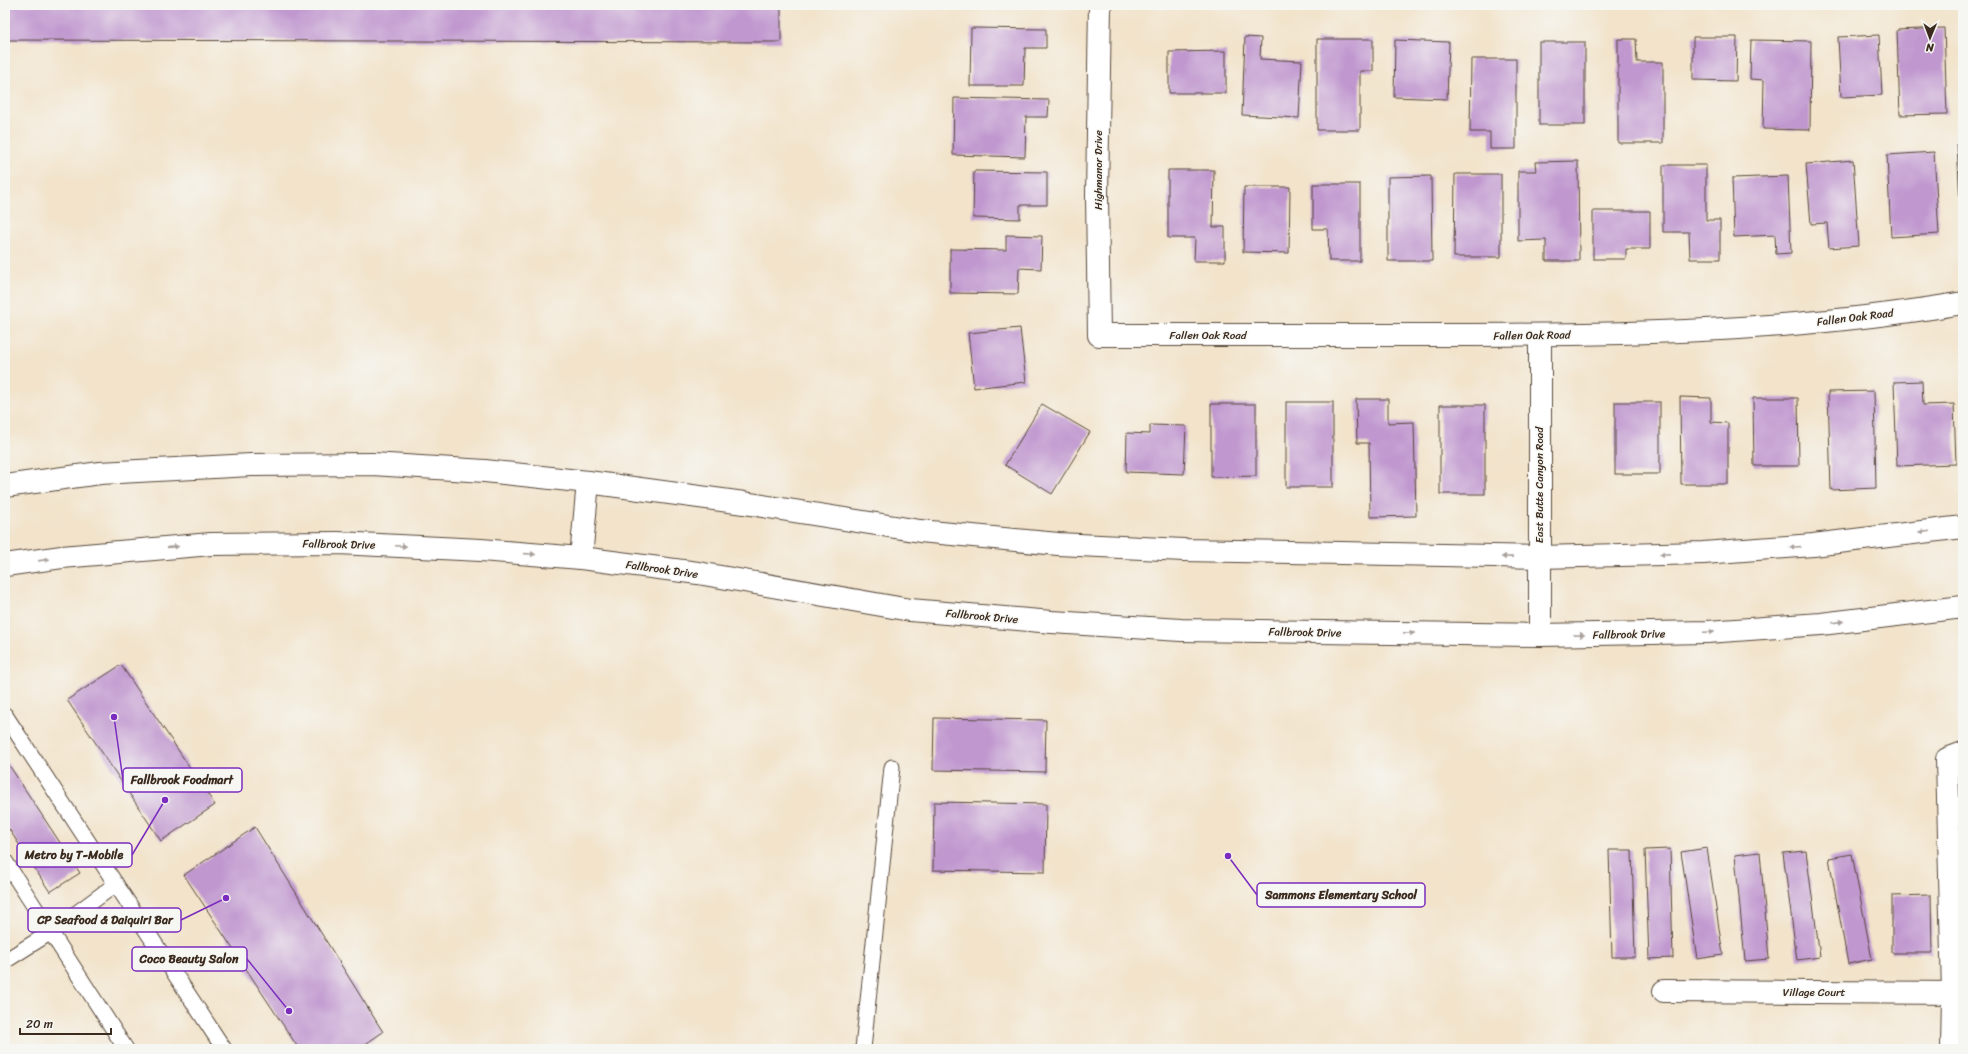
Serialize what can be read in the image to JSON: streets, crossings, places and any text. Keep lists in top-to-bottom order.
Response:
{
  "streets": {
    "main road": [
      "Highmanor Drive",
      "Fallen Oak Road",
      "East Butte Canyon Road",
      "Fallbrook Drive",
      "Village Court"
    ]
  },
  "crossings": [
    ["Highmanor Drive", "Fallen Oak Road"],
    ["Fallen Oak Road", "East Butte Canyon Road"],
    ["East Butte Canyon Road", "Fallbrook Drive"]
  ],
  "places": [
    "Fallbrook Foodmart",
    "Metro by T-Mobile",
    "Sammons Elementary School",
    "CP Seafood & Daiquiri Bar",
    "Coco Beauty Salon"
  ],
  "scale_bar": "20 m",
  "north": "bottom"
}
